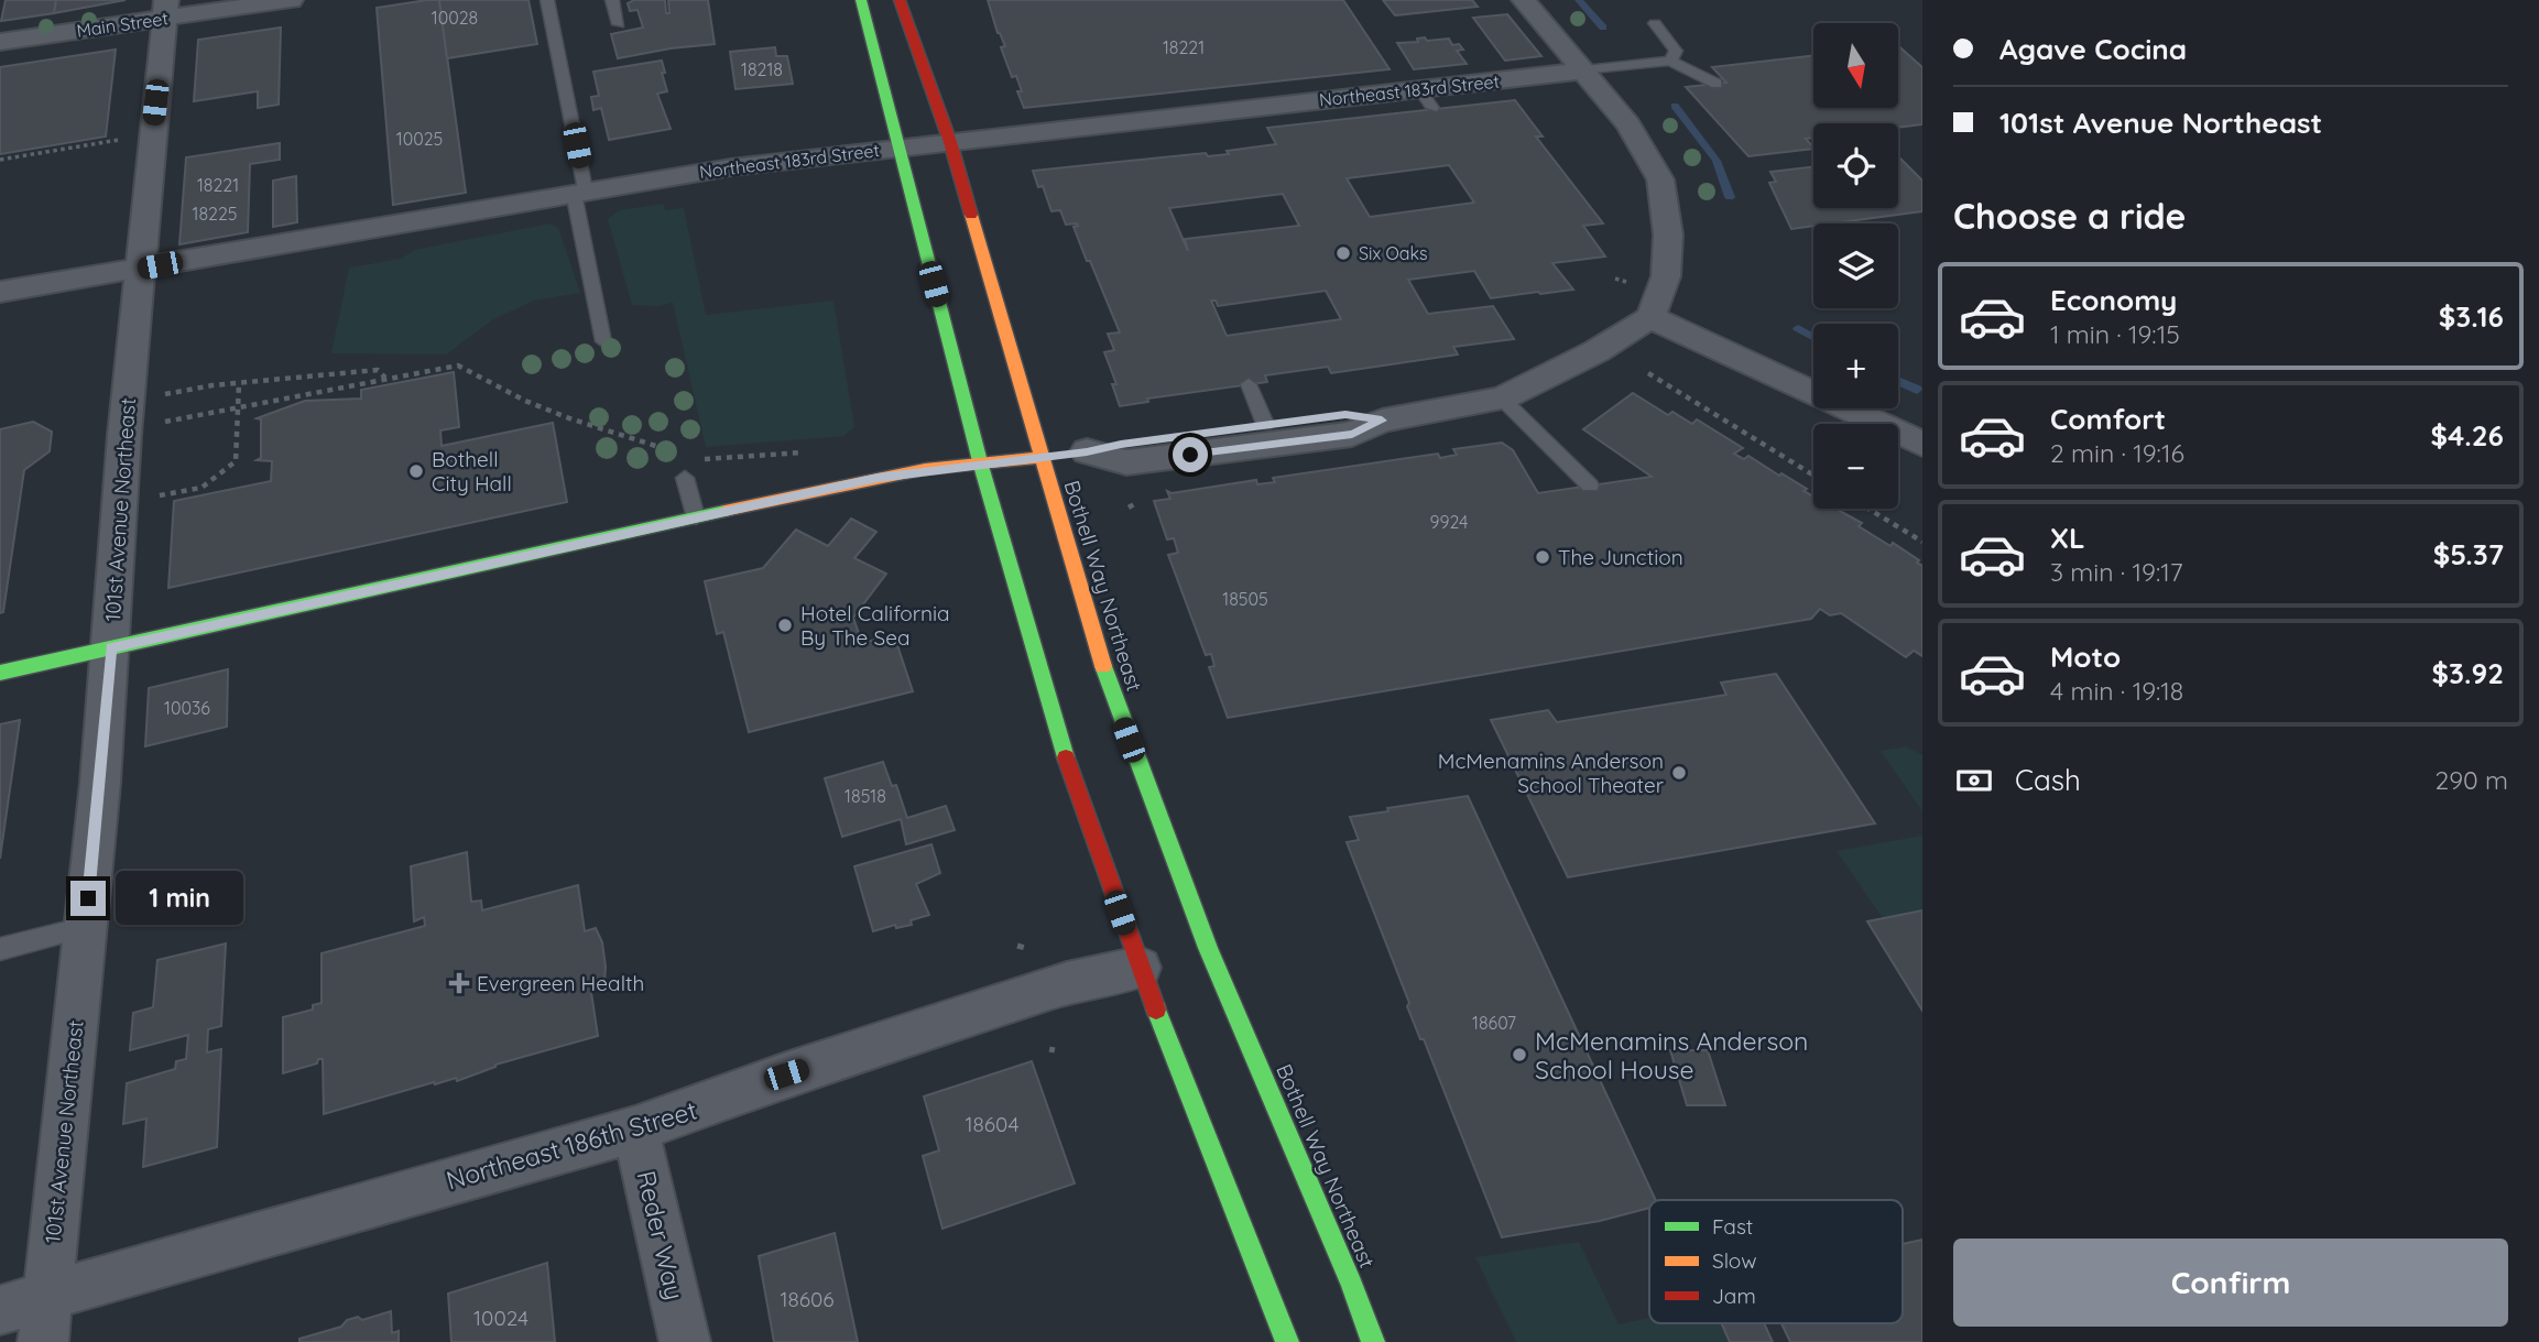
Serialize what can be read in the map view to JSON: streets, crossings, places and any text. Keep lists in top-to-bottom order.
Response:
{
  "streets": {
    "main road": ["Bothell Way Northeast"],
    "street": [
      "Main Street",
      "Northeast 183rd Street",
      "101st Avenue Northeast",
      "Northeast 186th Street",
      "Reder Way"
    ]
  },
  "crossings": [
    ["Main Street", "101st Avenue Northeast"],
    ["Northeast 183rd Street", "101st Avenue Northeast"],
    ["Northeast 183rd Street", "Bothell Way Northeast"],
    ["101st Avenue Northeast", "Northeast 186th Street"],
    ["Northeast 186th Street", "Reder Way"]
  ],
  "places": {
    "other": [
      "Six Oaks",
      "Bothell City Hall",
      "The Junction",
      "Hotel California By The Sea",
      "McMenamins Anderson School Theater",
      "McMenamins Anderson School House"
    ],
    "health": ["Evergreen Health"]
  },
  "house_numbers": [
    "10028",
    "18221",
    "18218",
    "10025",
    "18221",
    "18225",
    "9924",
    "18505",
    "10036",
    "18518",
    "18607",
    "18604",
    "18606",
    "10024"
  ],
  "legend": ["Fast", "Slow", "Jam"],
  "north": "bottom",
  "page": {
    "banner": ["Agave Cocina", "101st Avenue Northeast"],
    "map_buttons": ["+", "−"],
    "heading": "Choose a ride",
    "list": [
      {
        "name": "Economy",
        "note": "1 min · 19:15",
        "value": "$3.16"
      },
      {
        "name": "Comfort",
        "note": "2 min · 19:16",
        "value": "$4.26"
      },
      {
        "name": "XL",
        "note": "3 min · 19:17",
        "value": "$5.37"
      },
      {
        "name": "Moto",
        "note": "4 min · 19:18",
        "value": "$3.92"
      }
    ],
    "pay": ["Cash", "290 m"],
    "bubble": "1 min",
    "buttons": "Confirm"
  }
}
